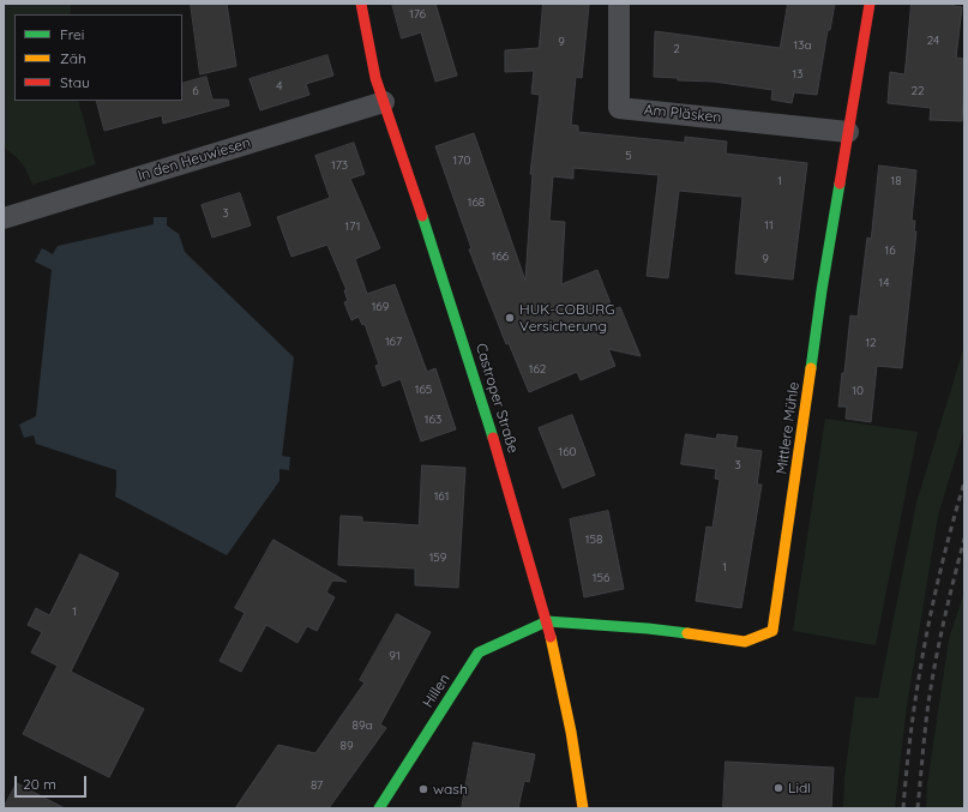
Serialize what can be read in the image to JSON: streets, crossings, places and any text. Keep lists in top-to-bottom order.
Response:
{
  "streets": {
    "street": [
      "Am Pläsken",
      "In den Heuwiesen",
      "Castroper Straße",
      "Mittlere Mühle",
      "Hillen"
    ]
  },
  "crossings": [
    ["Am Pläsken", "Mittlere Mühle"],
    ["In den Heuwiesen", "Castroper Straße"],
    ["Castroper Straße", "Mittlere Mühle"],
    ["Castroper Straße", "Hillen"],
    ["Mittlere Mühle", "Hillen"]
  ],
  "places": ["HUK-COBURG Versicherung", "Lidl", "wash"],
  "house_numbers": [
    "176",
    "24",
    "9",
    "13a",
    "2",
    "13",
    "4",
    "6",
    "22",
    "5",
    "170",
    "173",
    "1",
    "18",
    "168",
    "3",
    "11",
    "171",
    "16",
    "166",
    "9",
    "14",
    "169",
    "167",
    "12",
    "162",
    "165",
    "10",
    "163",
    "160",
    "3",
    "161",
    "158",
    "159",
    "1",
    "156",
    "1",
    "91",
    "89a",
    "89",
    "87"
  ],
  "legend": ["Frei", "Zäh", "Stau"],
  "scale_bar": "20 m"
}
